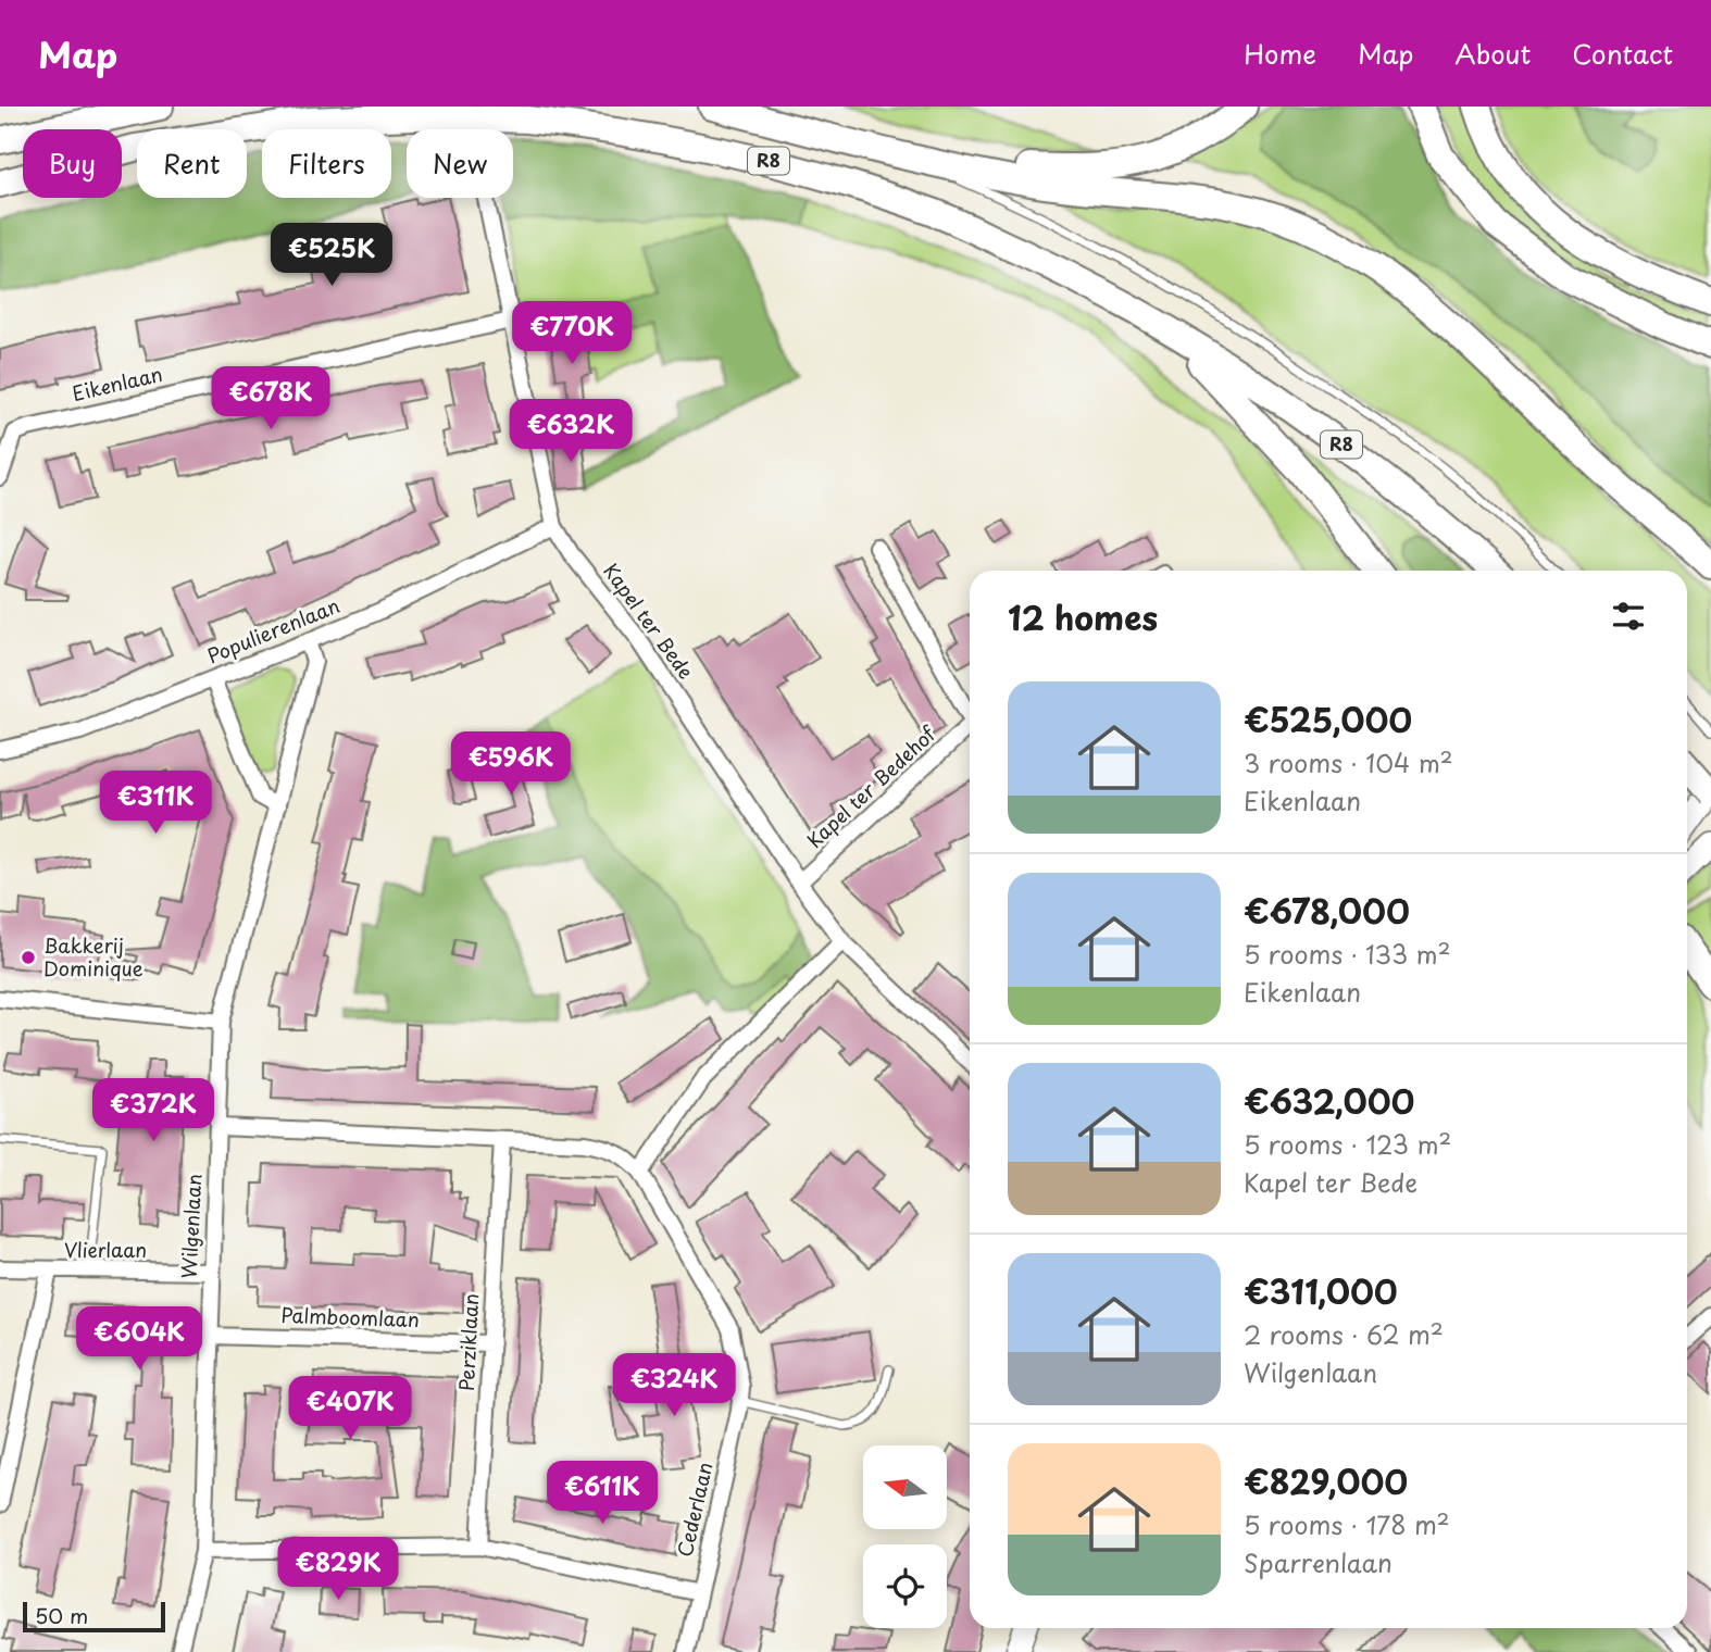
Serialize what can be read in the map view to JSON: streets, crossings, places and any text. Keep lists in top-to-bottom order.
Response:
{
  "streets": {
    "highway": ["R8"],
    "street": [
      "Eikenlaan",
      "Kapel ter Bede",
      "Populierenlaan",
      "Kapel ter Bedehof",
      "Wilgenlaan",
      "Vlierlaan",
      "Palmboomlaan",
      "Perziklaan",
      "Cederlaan"
    ]
  },
  "crossings": [
    ["Eikenlaan", "Kapel ter Bede"],
    ["Kapel ter Bede", "Populierenlaan"],
    ["Kapel ter Bede", "Kapel ter Bedehof"],
    ["Populierenlaan", "Wilgenlaan"],
    ["Wilgenlaan", "Vlierlaan"],
    ["Wilgenlaan", "Palmboomlaan"],
    ["Wilgenlaan", "Cederlaan"],
    ["Palmboomlaan", "Perziklaan"],
    ["Perziklaan", "Cederlaan"]
  ],
  "places": ["Bakkerij Dominique"],
  "scale_bar": "50 m",
  "north": "left",
  "page": {
    "header": "Map",
    "nav": [
      "Home",
      "Map",
      "About",
      "Contact"
    ],
    "chip": [
      "Buy",
      "Rent",
      "Filters",
      "New"
    ],
    "price": [
      "€525K",
      "€770K",
      "€678K",
      "€632K",
      "€596K",
      "€311K",
      "€372K",
      "€604K",
      "€324K",
      "€407K",
      "€611K",
      "€829K"
    ],
    "heading": "12 homes",
    "list": [
      {
        "name": "€525,000",
        "note": "3 rooms · 104 m² · Eikenlaan"
      },
      {
        "name": "€678,000",
        "note": "5 rooms · 133 m² · Eikenlaan"
      },
      {
        "name": "€632,000",
        "note": "5 rooms · 123 m² · Kapel ter Bede"
      },
      {
        "name": "€311,000",
        "note": "2 rooms · 62 m² · Wilgenlaan"
      },
      {
        "name": "€829,000",
        "note": "5 rooms · 178 m² · Sparrenlaan"
      }
    ],
    "scale": "50 m"
  }
}
